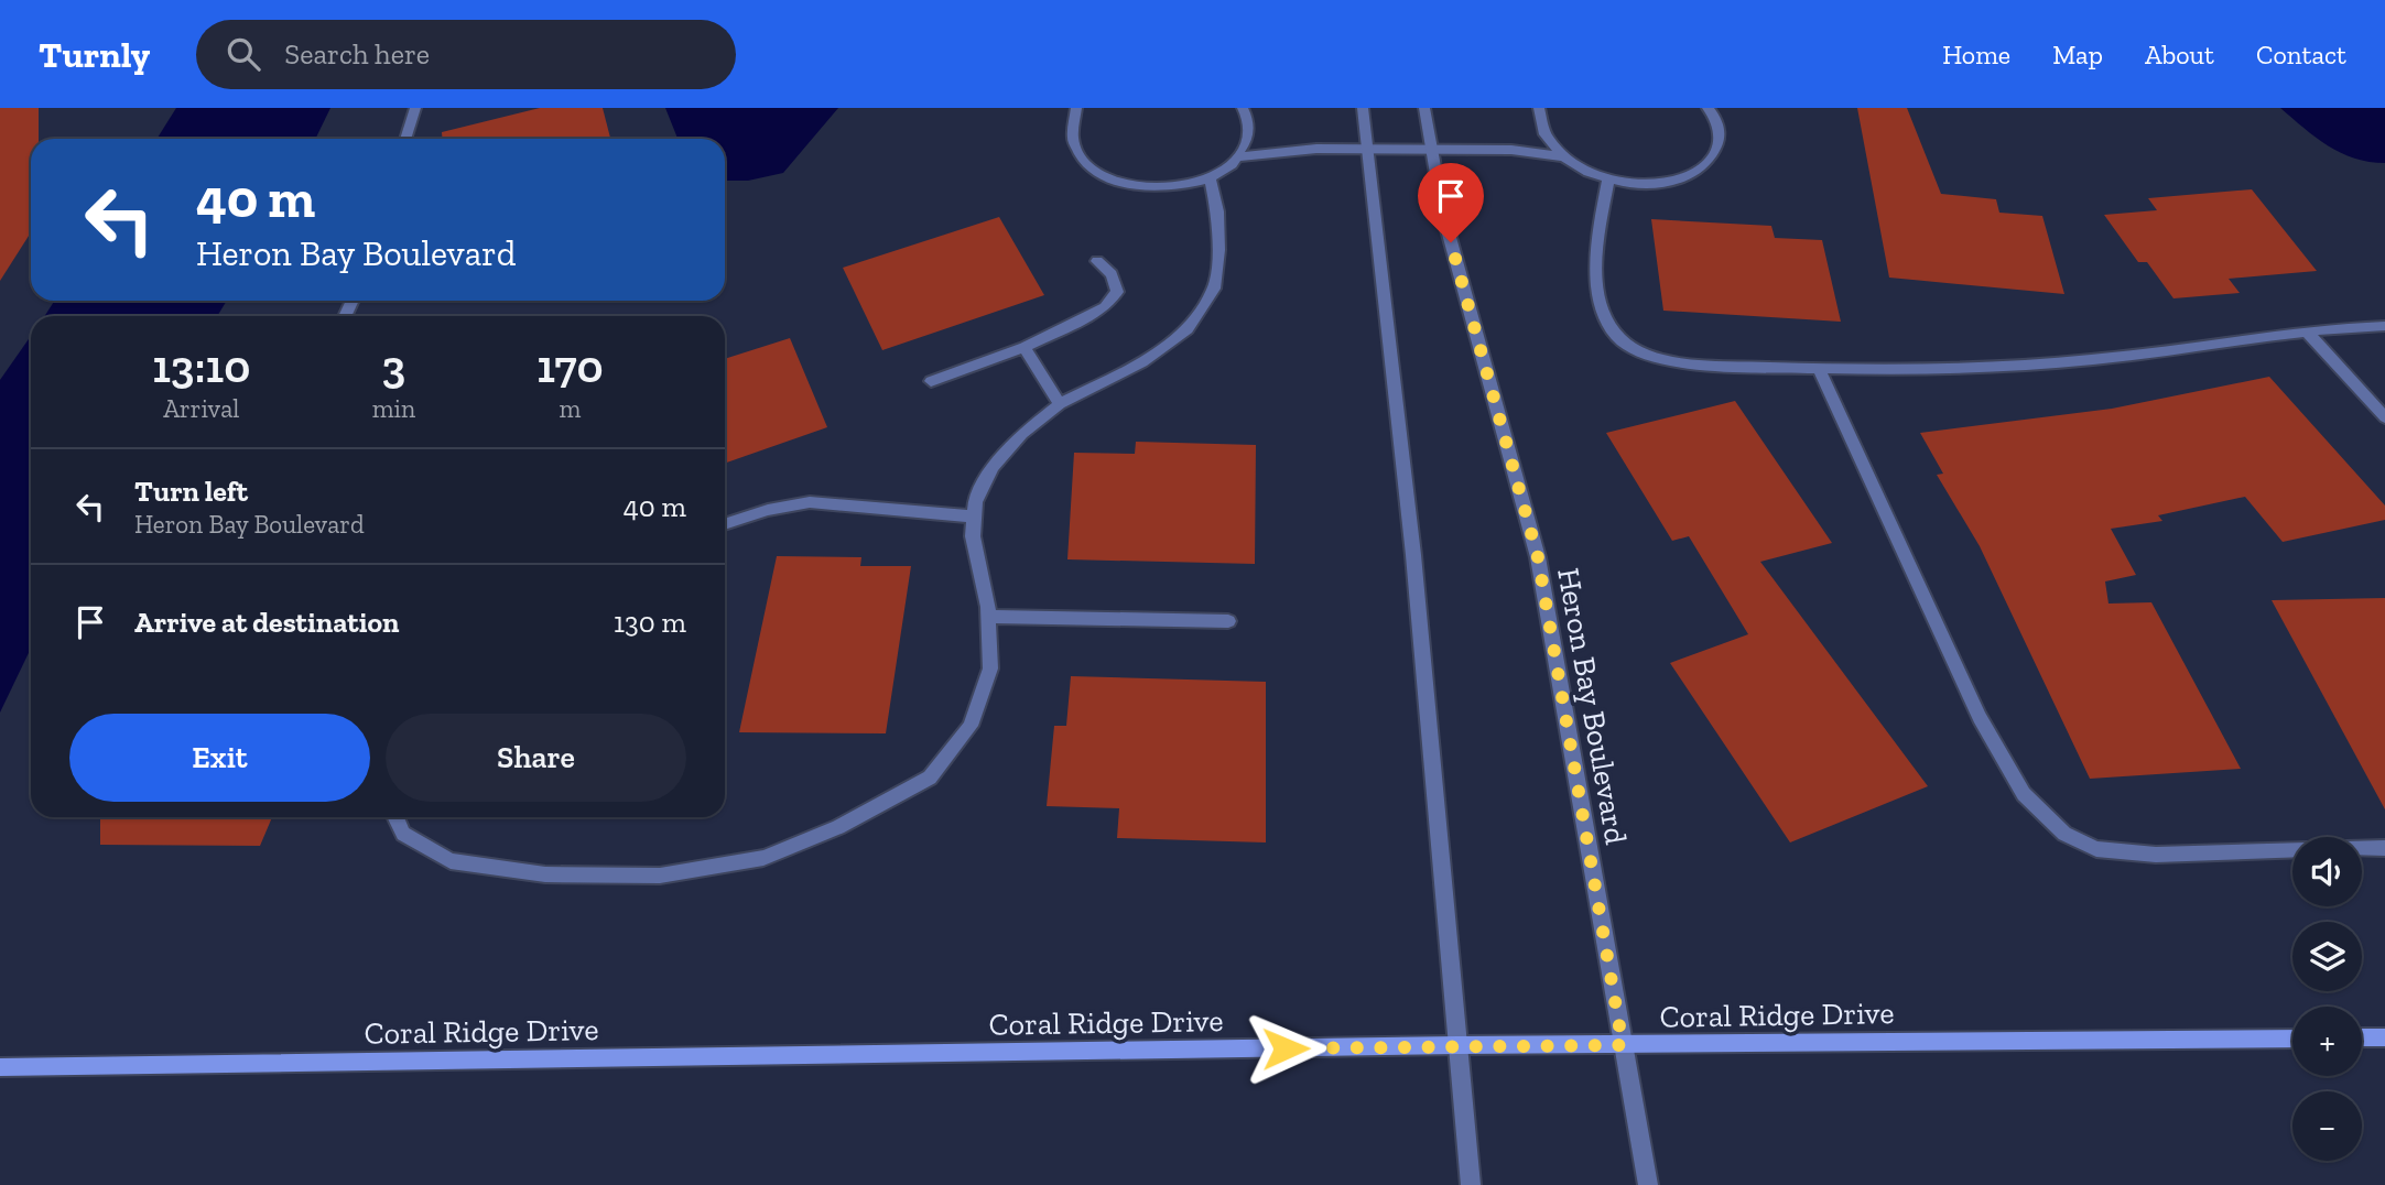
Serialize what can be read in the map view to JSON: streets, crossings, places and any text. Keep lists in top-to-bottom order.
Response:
{
  "streets": {
    "main road": ["Coral Ridge Drive"],
    "street": ["Heron Bay Boulevard"]
  },
  "crossings": [
    ["Heron Bay Boulevard", "Coral Ridge Drive"]
  ],
  "page": {
    "header": "Turnly",
    "search": "Search here",
    "nav": [
      "Home",
      "Map",
      "About",
      "Contact"
    ],
    "turn": ["40 m", "Heron Bay Boulevard"],
    "eta": [
      "13:10",
      "Arrival",
      "3",
      "min",
      "170",
      "m"
    ],
    "list": [
      {
        "name": "Turn left",
        "note": "Heron Bay Boulevard",
        "value": "40 m"
      },
      {
        "name": "Arrive at destination",
        "value": "130 m"
      }
    ],
    "buttons": ["Exit", "Share"],
    "map_buttons": ["+", "−"]
  }
}
